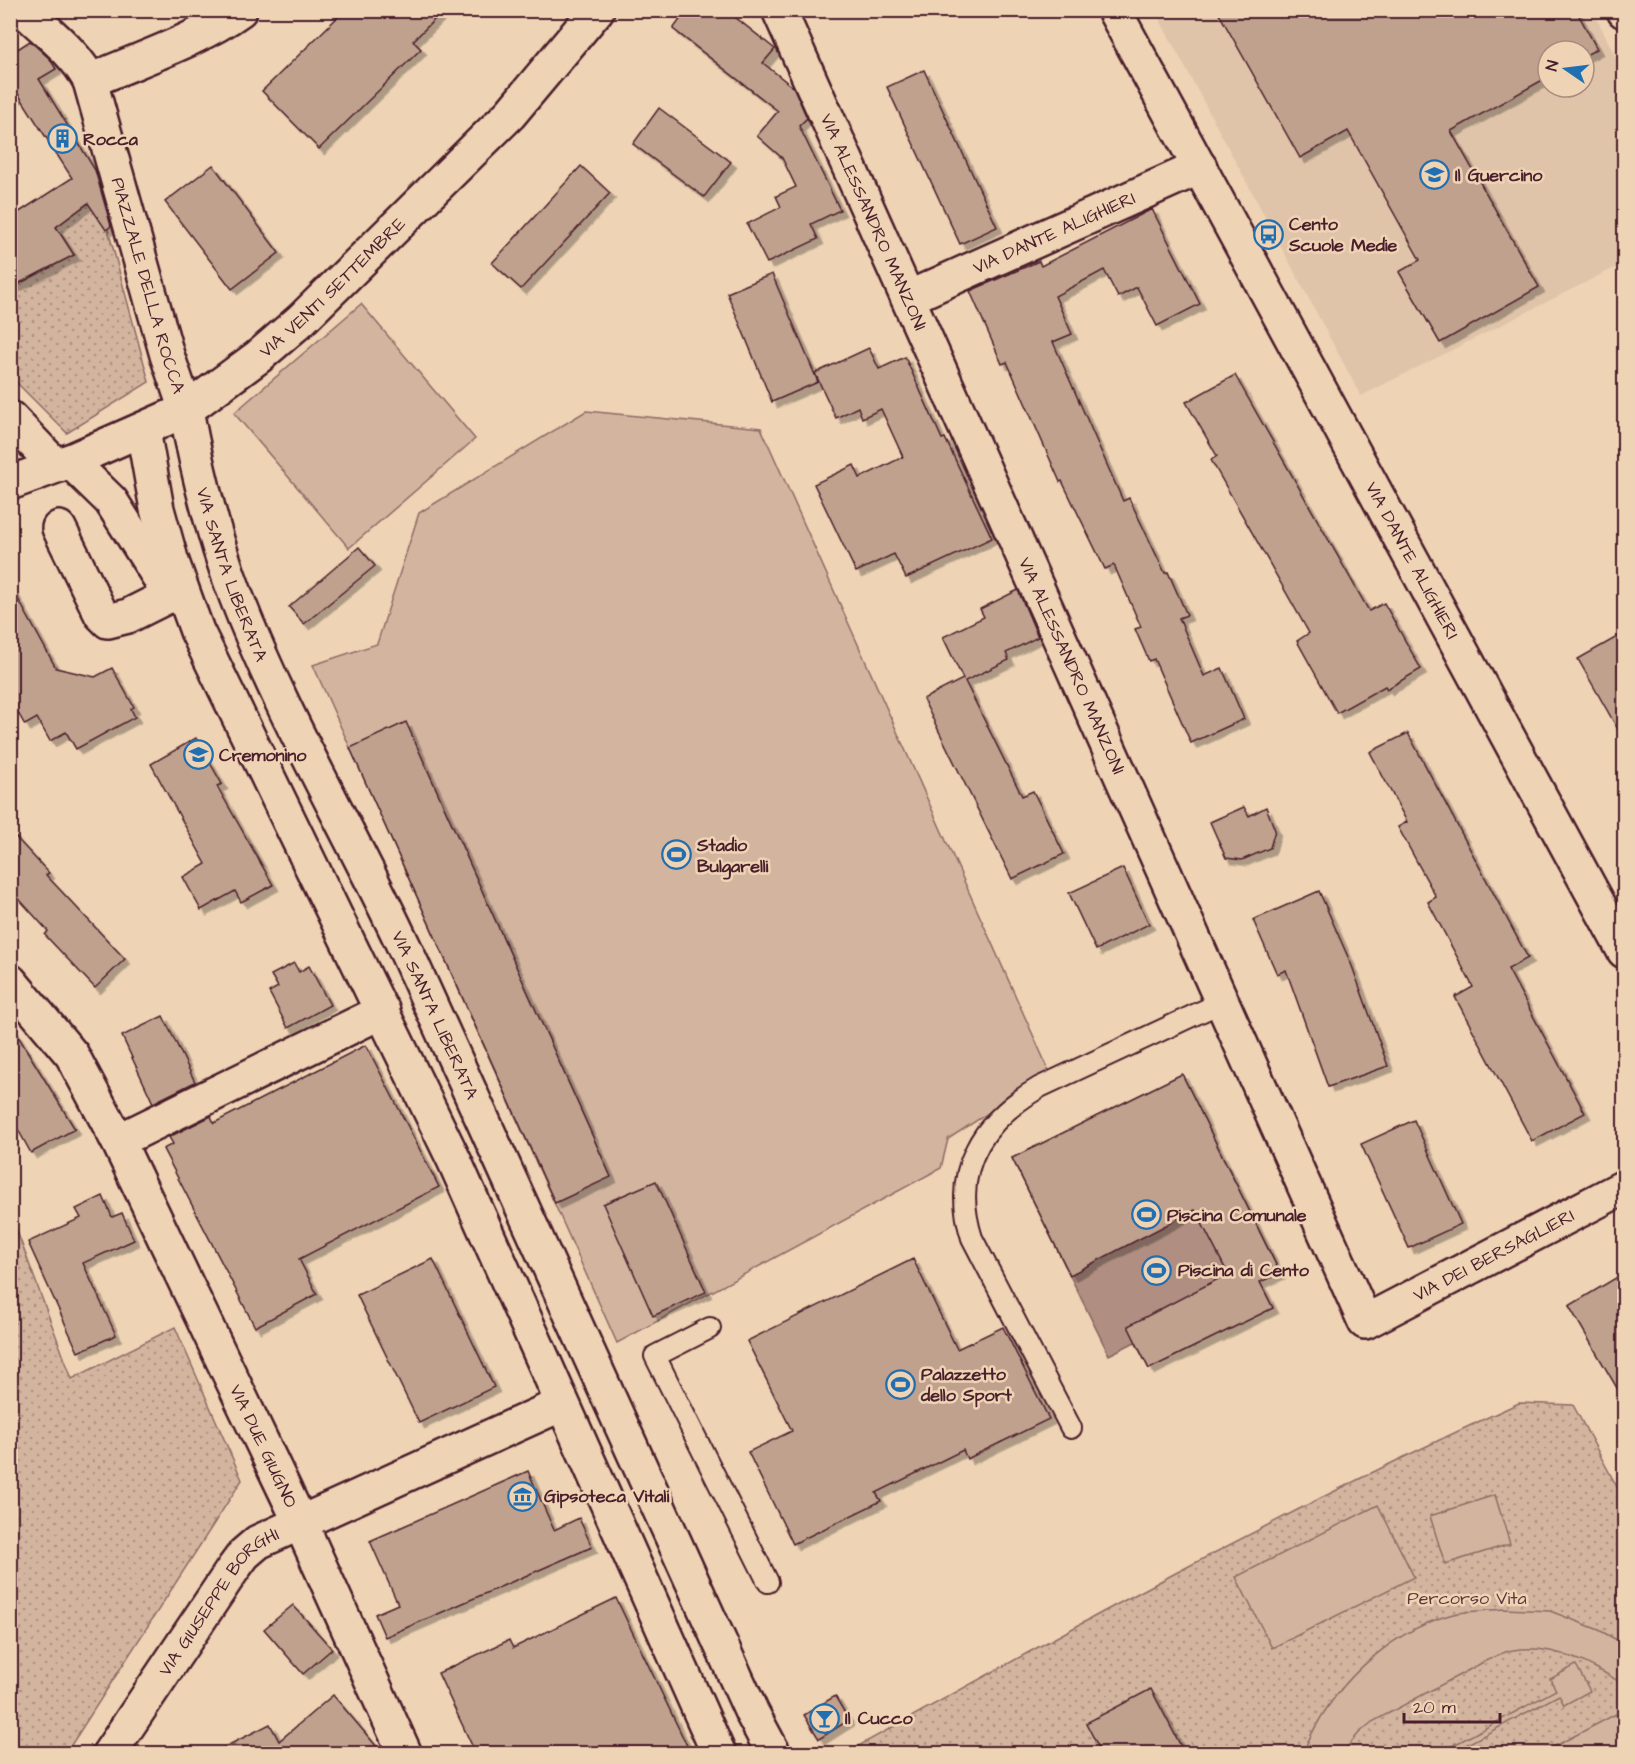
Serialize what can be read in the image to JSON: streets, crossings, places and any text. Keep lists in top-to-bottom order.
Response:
{
  "streets": {
    "street": [
      "VIA ALESSANDRO MANZONI",
      "VIA DANTE ALIGHIERI",
      "PIAZZALE DELLA ROCCA",
      "VIA VENTI SETTEMBRE",
      "VIA SANTA LIBERATA",
      "VIA DEI BERSAGLIERI",
      "VIA DUE GIUGNO",
      "VIA GIUSEPPE BORGHI"
    ]
  },
  "crossings": [
    ["VIA ALESSANDRO MANZONI", "VIA DANTE ALIGHIERI"],
    ["VIA ALESSANDRO MANZONI", "VIA DEI BERSAGLIERI"],
    ["PIAZZALE DELLA ROCCA", "VIA VENTI SETTEMBRE"],
    ["PIAZZALE DELLA ROCCA", "VIA SANTA LIBERATA"],
    ["VIA VENTI SETTEMBRE", "VIA SANTA LIBERATA"],
    ["VIA DUE GIUGNO", "VIA GIUSEPPE BORGHI"]
  ],
  "parks": ["Percorso Vita"],
  "places": {
    "building": ["Rocca"],
    "school or university": ["Il Guercino", "Cremonino"],
    "bus stop": ["Cento Scuole Medie"],
    "sports": [
      "Stadio Bulgarelli",
      "Piscina Comunale",
      "Piscina di Cento",
      "Palazzetto dello Sport"
    ],
    "museum": ["Gipsoteca Vitali"],
    "bar": ["Il Cucco"]
  },
  "scale_bar": "20 m",
  "north": "left"
}
